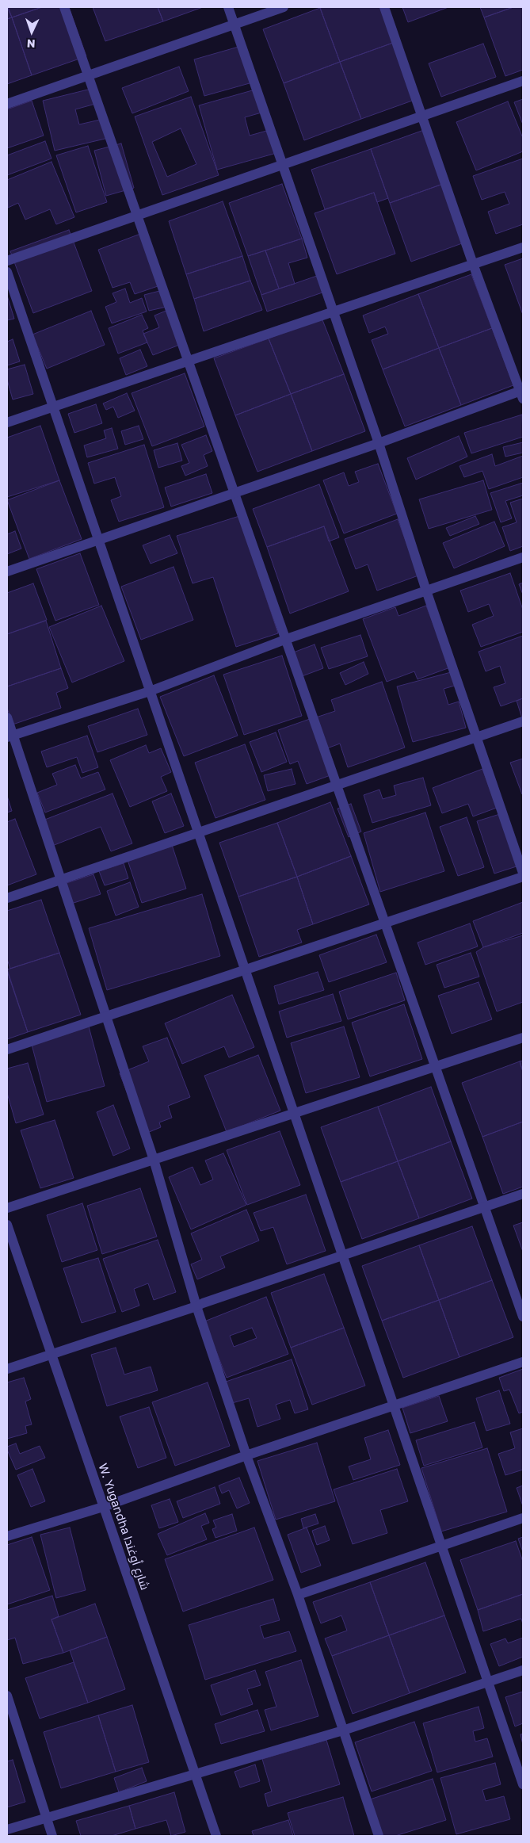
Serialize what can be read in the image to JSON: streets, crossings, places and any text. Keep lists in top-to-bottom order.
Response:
{
  "streets": {
    "street": ["W. Yugandha شارع أوغندا"]
  },
  "north": "bottom"
}
